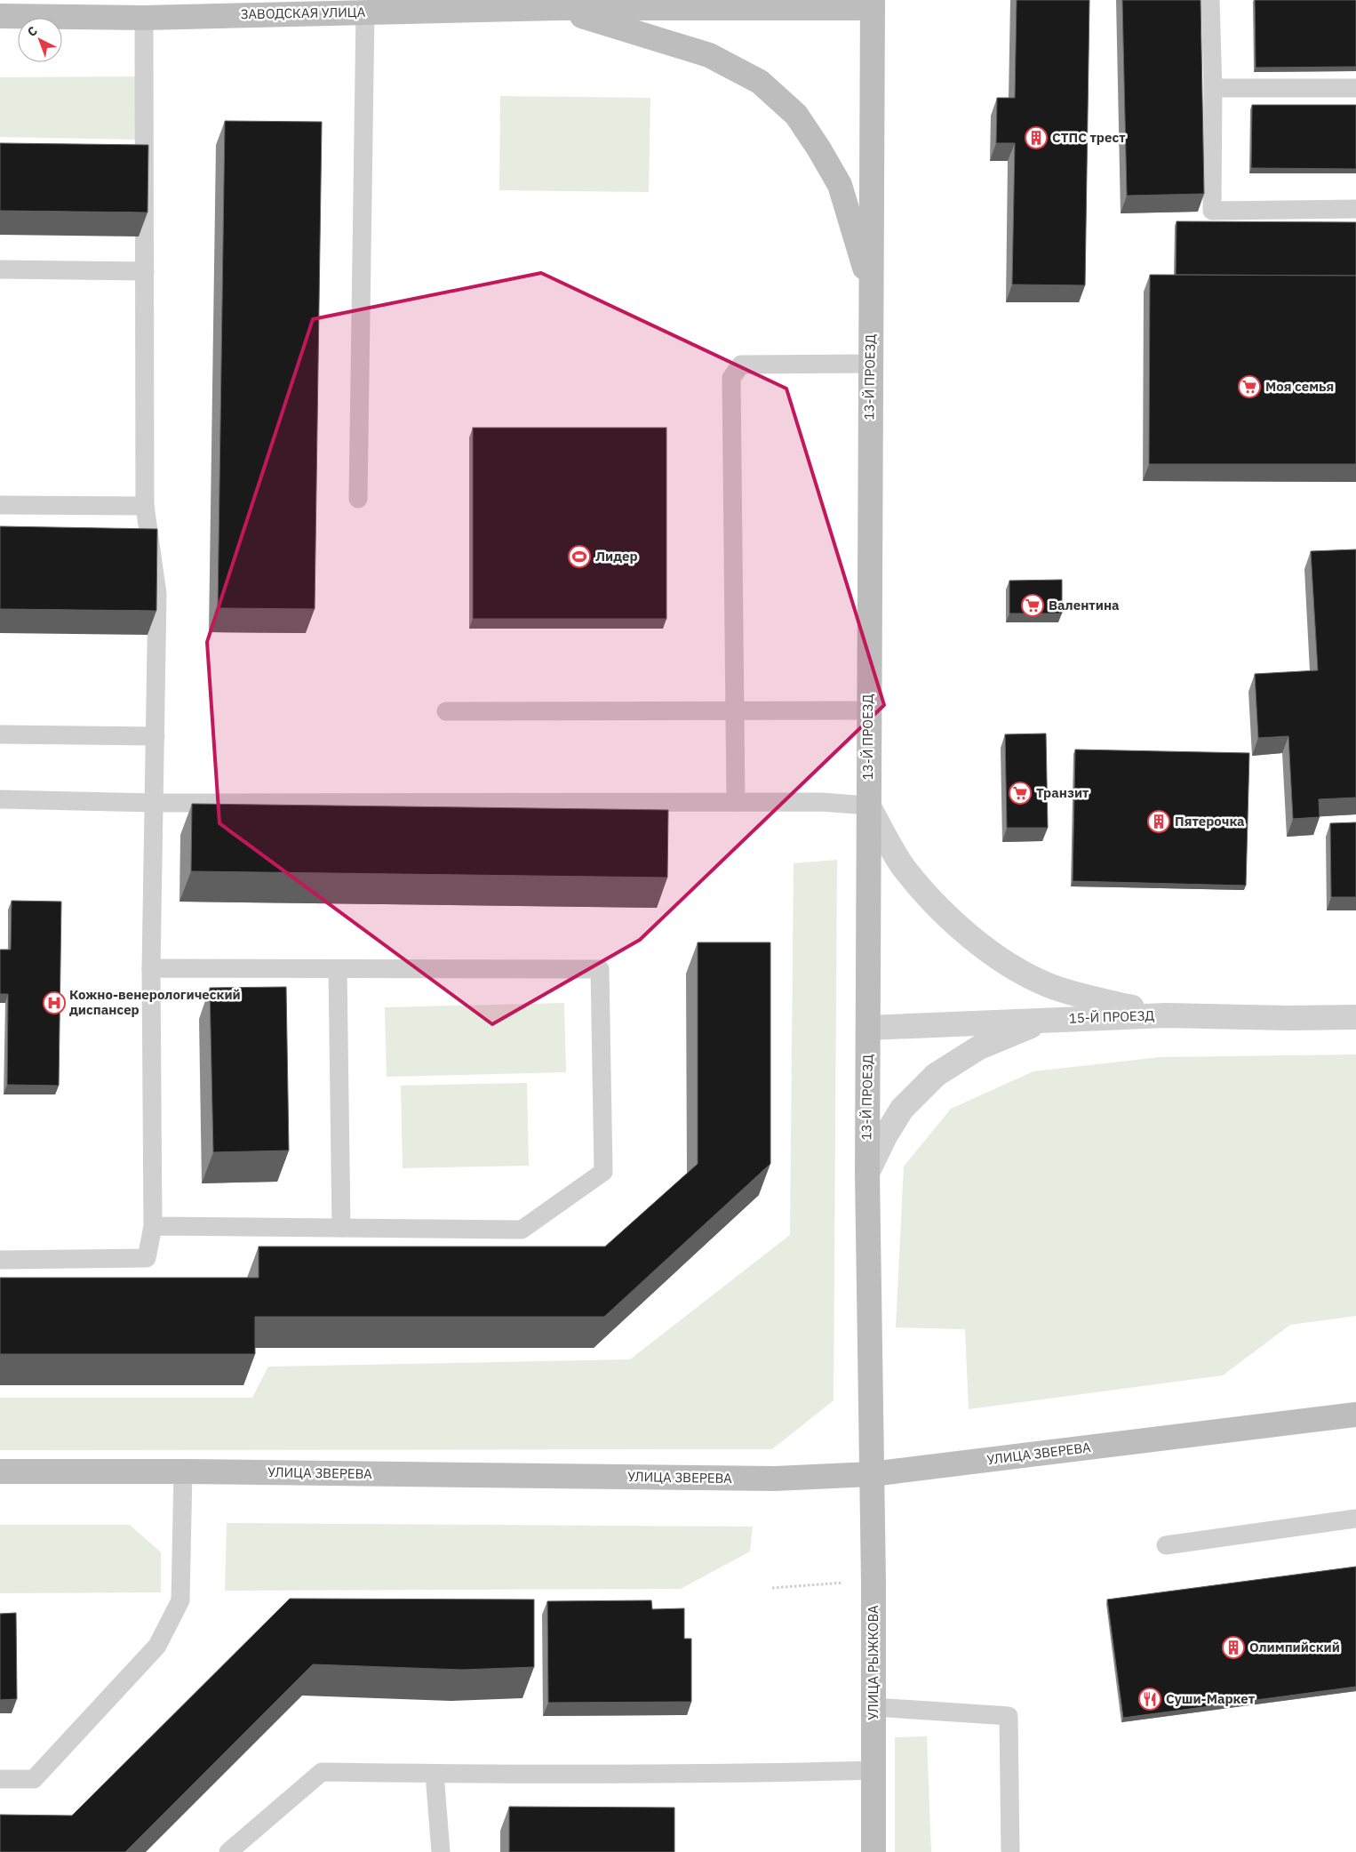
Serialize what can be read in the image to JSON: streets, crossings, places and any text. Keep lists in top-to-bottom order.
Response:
{
  "streets": {
    "street": [
      "ЗАВОДСКАЯ УЛИЦА",
      "13-Й ПРОЕЗД",
      "15-Й ПРОЕЗД",
      "УЛИЦА ЗВЕРЕВА",
      "УЛИЦА РЫЖКОВА"
    ]
  },
  "crossings": [
    ["ЗАВОДСКАЯ УЛИЦА", "13-Й ПРОЕЗД"],
    ["13-Й ПРОЕЗД", "15-Й ПРОЕЗД"],
    ["13-Й ПРОЕЗД", "УЛИЦА ЗВЕРЕВА"],
    ["13-Й ПРОЕЗД", "УЛИЦА РЫЖКОВА"],
    ["УЛИЦА ЗВЕРЕВА", "УЛИЦА РЫЖКОВА"]
  ],
  "places": {
    "building": ["СТПС трест", "Пятерочка", "Олимпийский"],
    "supermarket": ["Моя семья", "Валентина", "Транзит"],
    "sports": ["Лидер"],
    "hospital": ["Кожно-венерологический диспансер"],
    "restaurant": ["Суши-Маркет"]
  },
  "north": "top left"
}
